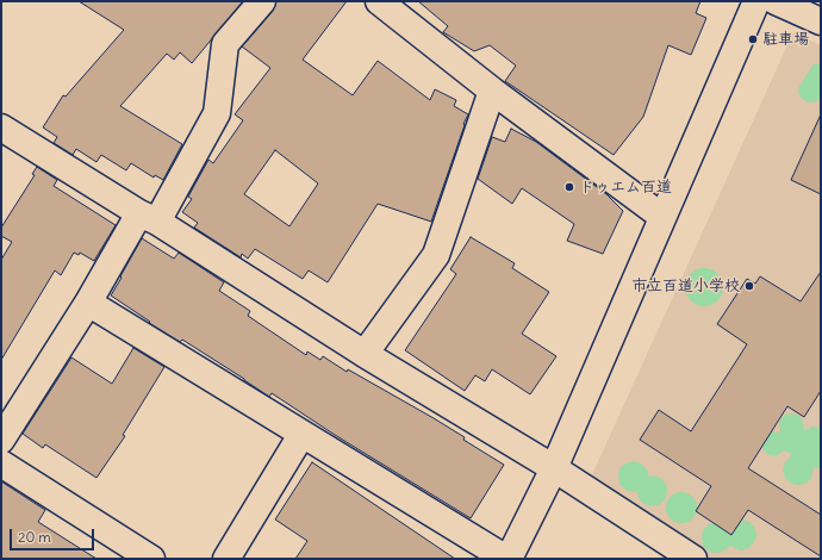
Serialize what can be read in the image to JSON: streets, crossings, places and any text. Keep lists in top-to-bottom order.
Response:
{
  "places": ["駐車場", "ドゥエム百道", "市立百道小学校"],
  "scale_bar": "20 m"
}
